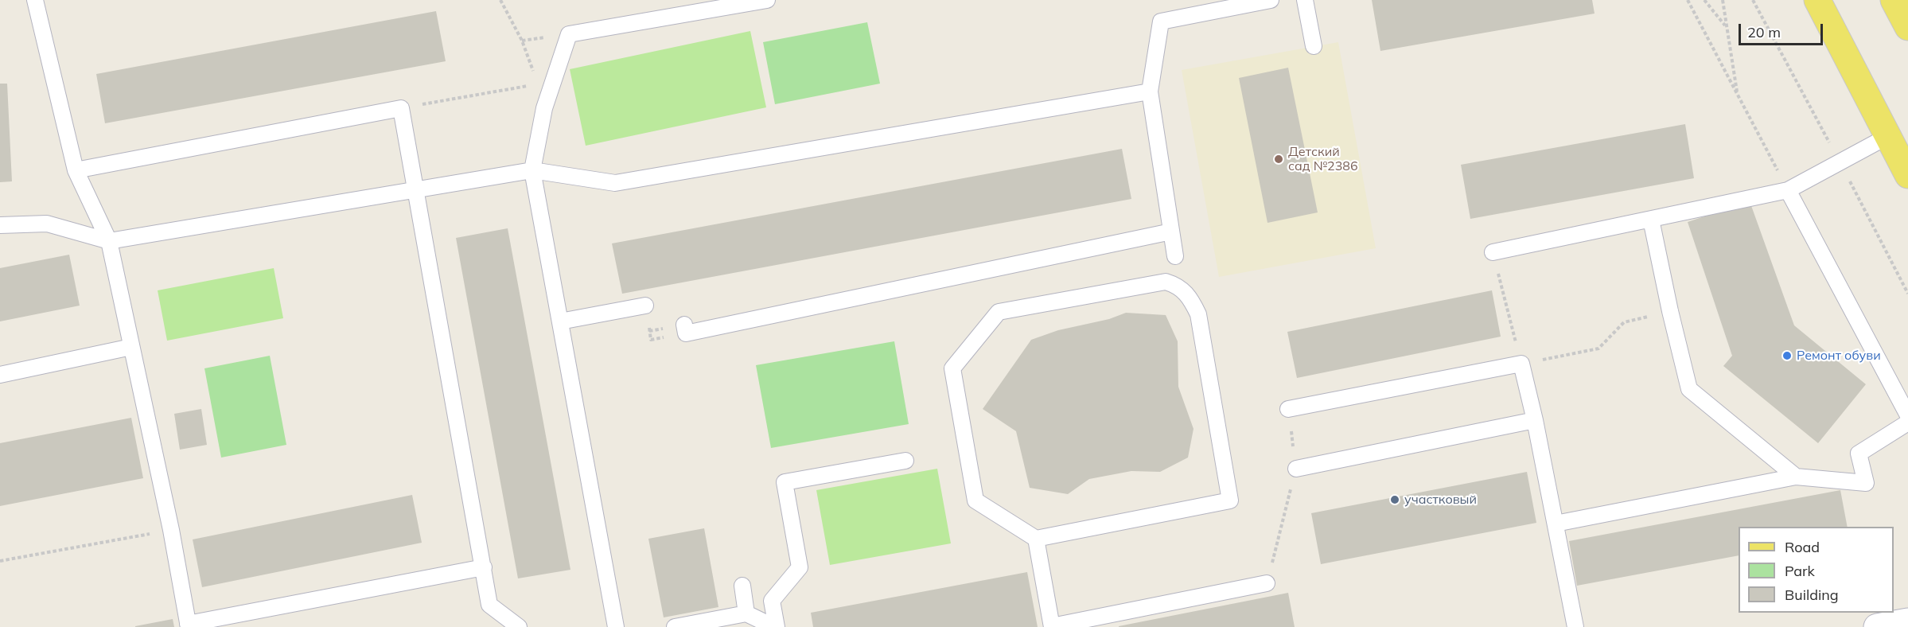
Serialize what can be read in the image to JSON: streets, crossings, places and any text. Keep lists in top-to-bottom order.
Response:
{
  "places": ["Детский сад №2386", "Ремонт обуви", "участковый"],
  "legend": ["Road", "Park", "Building"],
  "scale_bar": "20 m"
}
